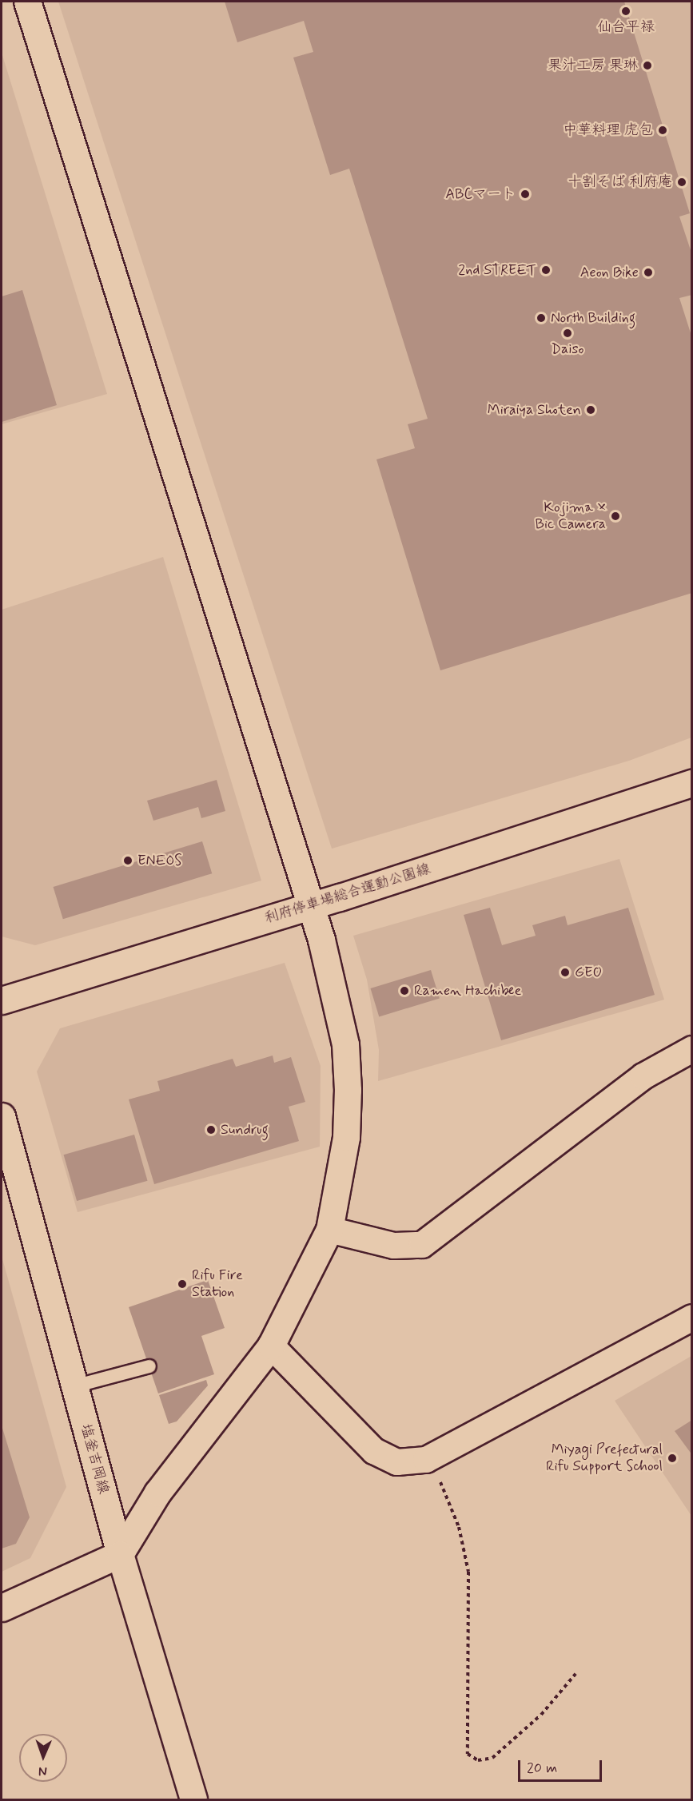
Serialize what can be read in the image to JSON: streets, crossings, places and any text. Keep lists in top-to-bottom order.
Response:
{
  "streets": {
    "street": ["利府停車場総合運動公園線", "塩釜吉岡線"]
  },
  "places": [
    "仙台平禄",
    "果汁工房 果琳",
    "中華料理 虎包",
    "十割そば 利府庵",
    "ABCマート",
    "2nd STREET",
    "Aeon Bike",
    "North Building",
    "Daiso",
    "Miraiya Shoten",
    "Kojima × Bic Camera",
    "ENEOS",
    "GEO",
    "Ramen Hachibee",
    "Sundrug",
    "Rifu Fire Station",
    "Miyagi Prefectural Rifu Support School"
  ],
  "scale_bar": "20 m",
  "north": "bottom"
}
